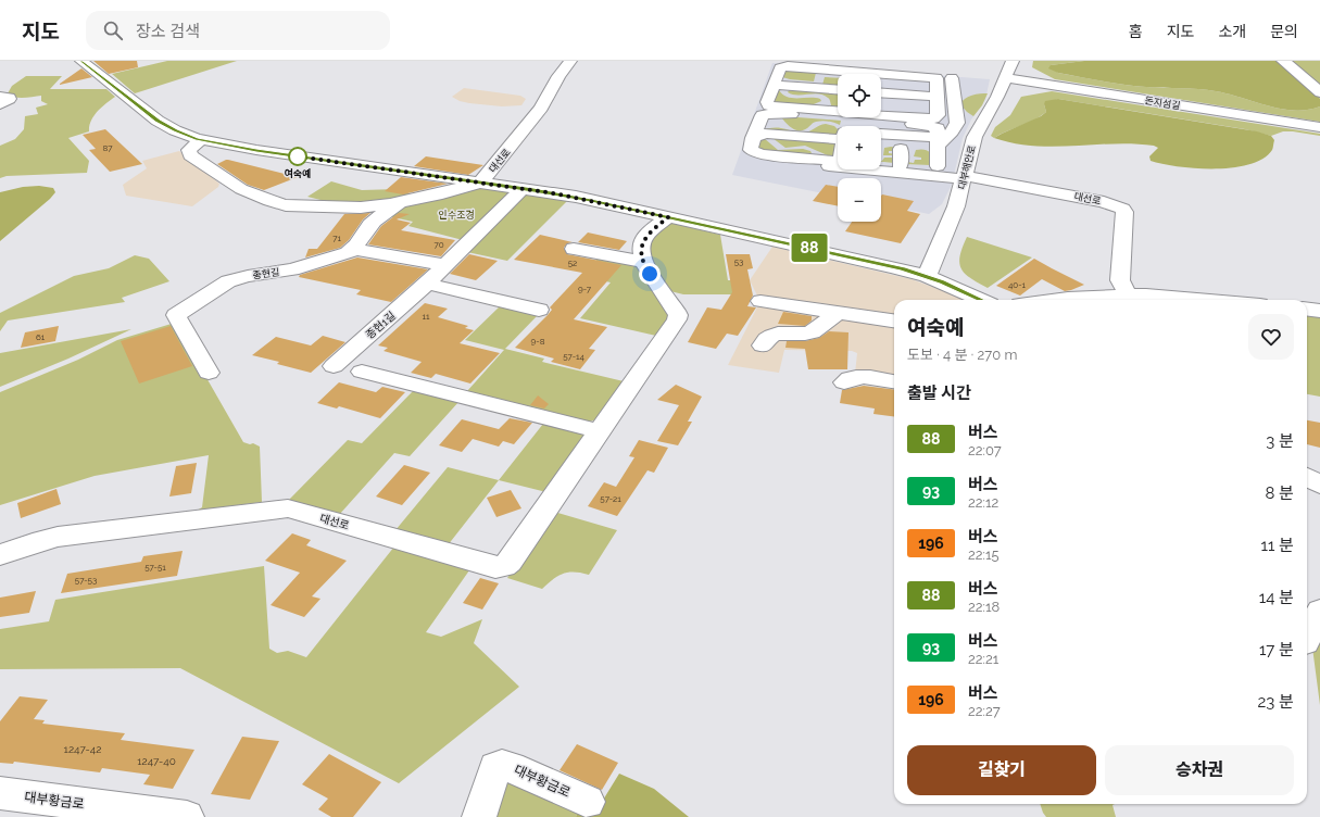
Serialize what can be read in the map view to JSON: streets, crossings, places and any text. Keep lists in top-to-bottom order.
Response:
{
  "streets": {
    "street": [
      "돈지섬길",
      "대선로",
      "대부해안로",
      "종현길",
      "종현1길",
      "대부황금로"
    ]
  },
  "crossings": [
    ["돈지섬길", "대부해안로"],
    ["대선로", "대부해안로"],
    ["대선로", "종현길"]
  ],
  "parks": ["인수조경"],
  "places": ["여숙예"],
  "lines": ["bus line 88"],
  "house_numbers": [
    "87",
    "71",
    "70",
    "53",
    "52",
    "40-1",
    "9-7",
    "11",
    "61",
    "9-8",
    "57-14",
    "57-21",
    "57-51",
    "57-53",
    "1247-42",
    "1247-40"
  ],
  "page": {
    "header": "지도",
    "search": "장소 검색",
    "nav": [
      "홈",
      "지도",
      "소개",
      "문의"
    ],
    "on_map": "88",
    "map_buttons": ["+", "−"],
    "heading": [
      ["여숙예", "도보 · 4 분 · 270 m"],
      "출발 시간"
    ],
    "list": [
      {
        "mark": "88",
        "name": "버스",
        "note": "22:07",
        "value": "3 분"
      },
      {
        "mark": "93",
        "name": "버스",
        "note": "22:12",
        "value": "8 분"
      },
      {
        "mark": "196",
        "name": "버스",
        "note": "22:15",
        "value": "11 분"
      },
      {
        "mark": "88",
        "name": "버스",
        "note": "22:18",
        "value": "14 분"
      },
      {
        "mark": "93",
        "name": "버스",
        "note": "22:21",
        "value": "17 분"
      },
      {
        "mark": "196",
        "name": "버스",
        "note": "22:27",
        "value": "23 분"
      }
    ],
    "buttons": ["길찾기", "승차권"]
  }
}
